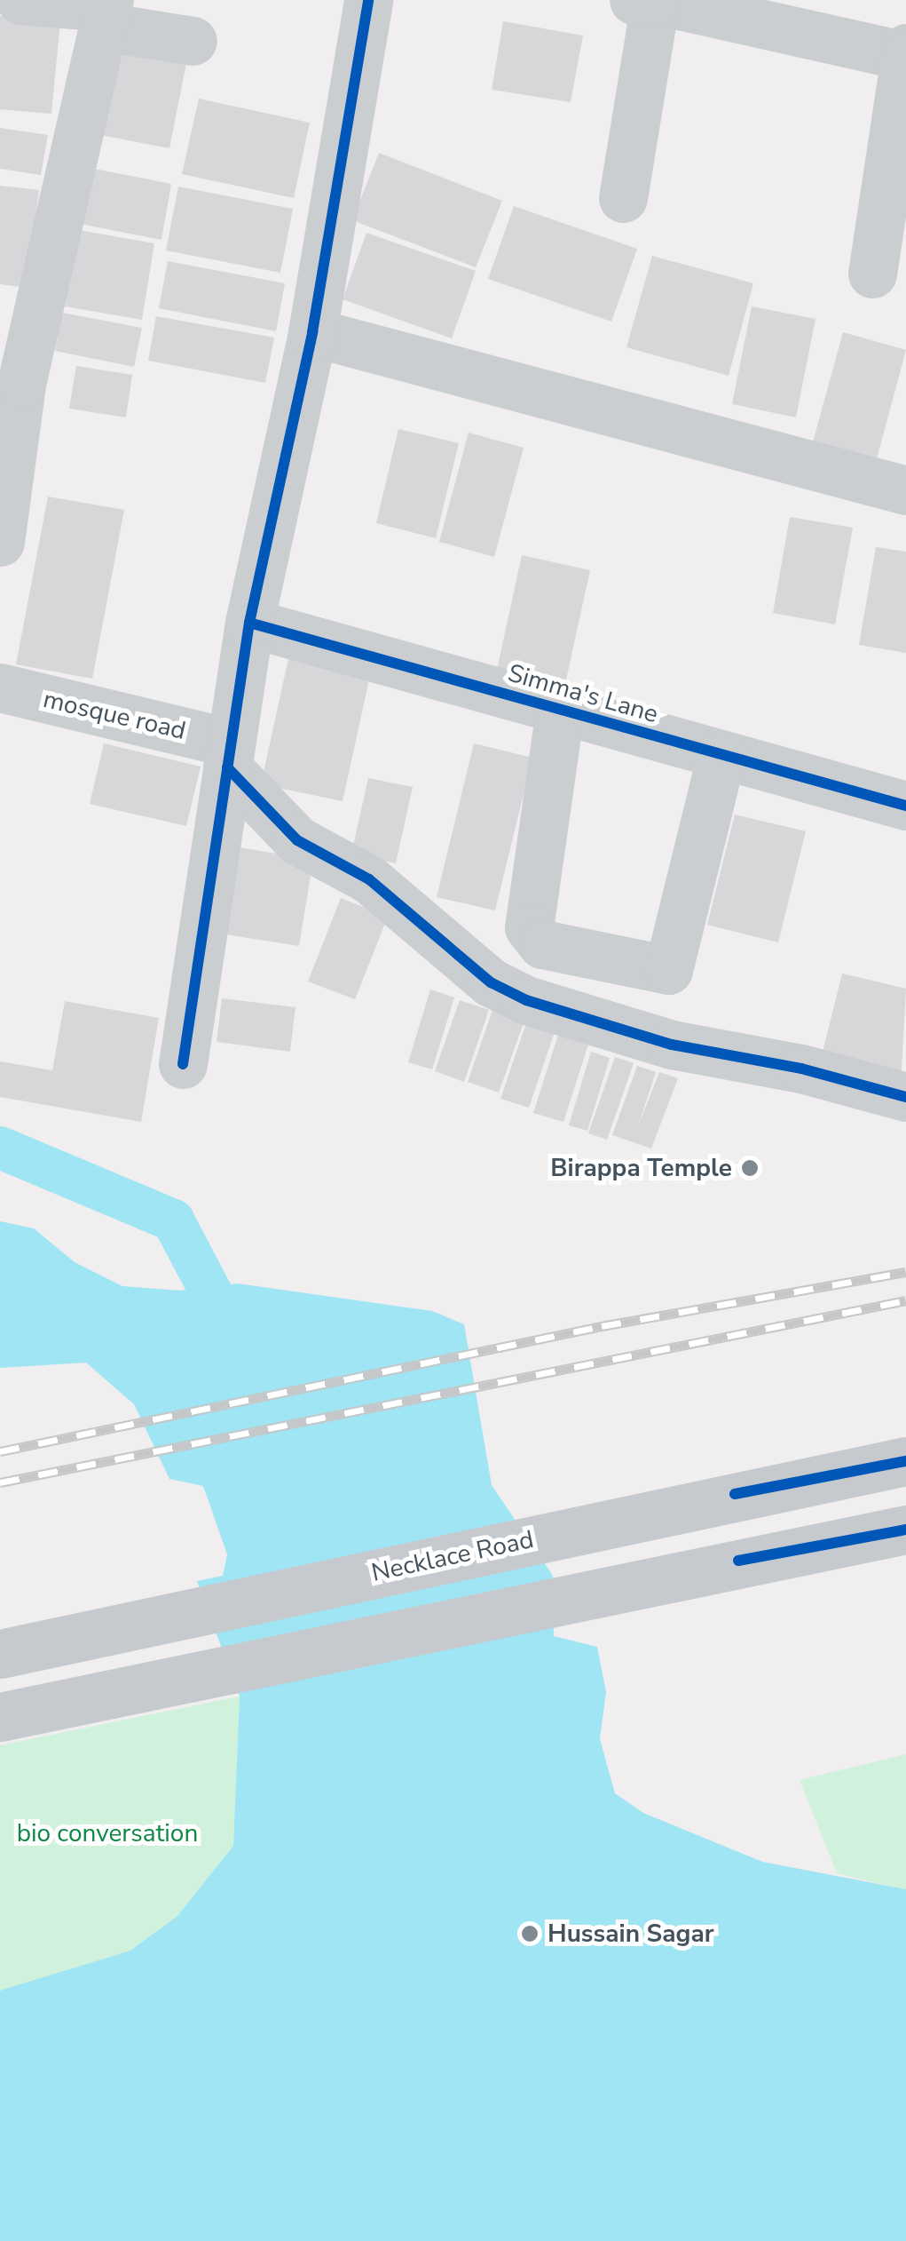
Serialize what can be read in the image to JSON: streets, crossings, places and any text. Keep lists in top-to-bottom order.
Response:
{
  "streets": {
    "main road": ["Necklace Road"],
    "street": ["Simma's Lane", "mosque road"]
  },
  "parks": ["bio conversation"],
  "places": ["Birappa Temple", "Hussain Sagar"]
}
